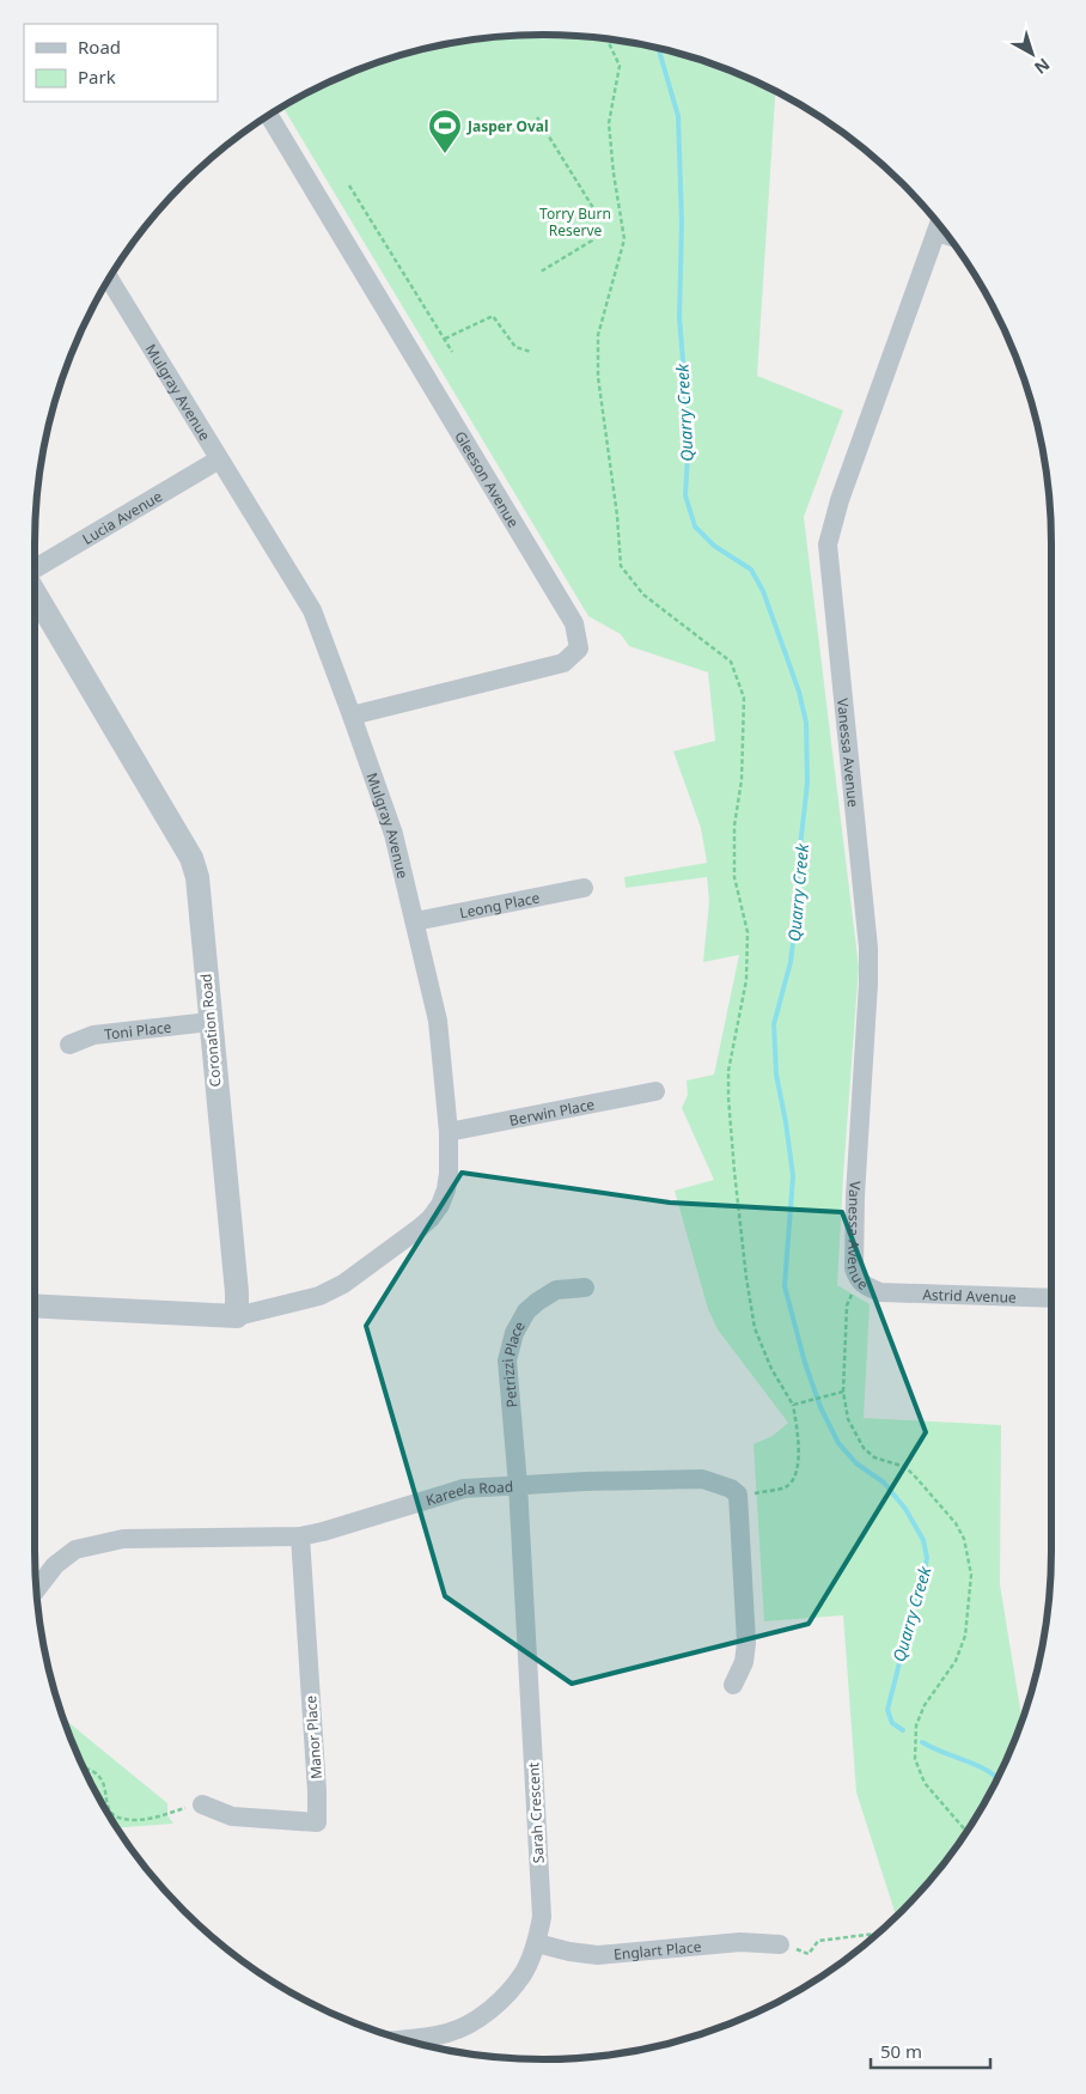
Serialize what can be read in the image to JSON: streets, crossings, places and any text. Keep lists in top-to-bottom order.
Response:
{
  "streets": {
    "street": [
      "Mulgray Avenue",
      "Gleeson Avenue",
      "Lucia Avenue",
      "Vanessa Avenue",
      "Leong Place",
      "Toni Place",
      "Coronation Road",
      "Berwin Place",
      "Astrid Avenue",
      "Petrizzi Place",
      "Kareela Road",
      "Manor Place",
      "Sarah Crescent",
      "Englart Place"
    ]
  },
  "crossings": [
    ["Mulgray Avenue", "Gleeson Avenue"],
    ["Mulgray Avenue", "Lucia Avenue"],
    ["Mulgray Avenue", "Leong Place"],
    ["Mulgray Avenue", "Coronation Road"],
    ["Mulgray Avenue", "Berwin Place"],
    ["Vanessa Avenue", "Astrid Avenue"],
    ["Toni Place", "Coronation Road"],
    ["Petrizzi Place", "Kareela Road"],
    ["Petrizzi Place", "Sarah Crescent"],
    ["Kareela Road", "Manor Place"],
    ["Kareela Road", "Sarah Crescent"],
    ["Sarah Crescent", "Englart Place"]
  ],
  "water": ["Quarry Creek"],
  "parks": ["Torry Burn Reserve"],
  "places": {
    "sports": ["Jasper Oval"]
  },
  "legend": ["Road", "Park"],
  "scale_bar": "50 m",
  "north": "bottom right"
}
